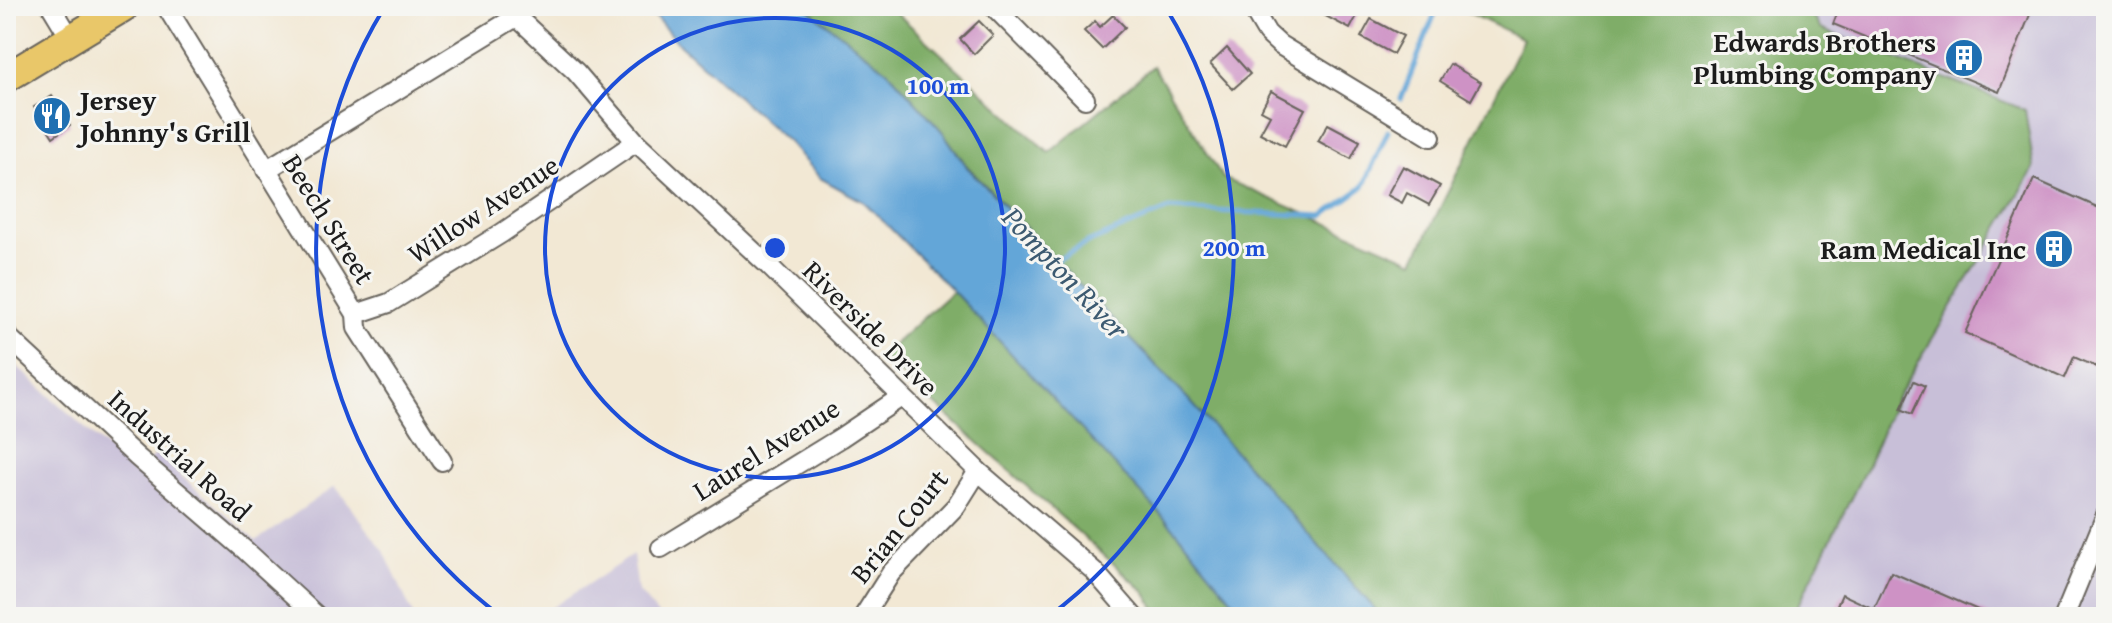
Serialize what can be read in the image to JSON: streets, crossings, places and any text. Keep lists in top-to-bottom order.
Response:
{
  "streets": {
    "street": [
      "Willow Avenue",
      "Beech Street",
      "Riverside Drive",
      "Laurel Avenue",
      "Industrial Road",
      "Brian Court"
    ]
  },
  "crossings": [
    ["Willow Avenue", "Beech Street"],
    ["Willow Avenue", "Riverside Drive"],
    ["Riverside Drive", "Laurel Avenue"],
    ["Riverside Drive", "Brian Court"]
  ],
  "water": ["Pompton River"],
  "places": {
    "building": ["Edwards Brothers Plumbing Company", "Ram Medical Inc"],
    "restaurant": ["Jersey Johnny's Grill"]
  },
  "rings": ["100 m", "200 m"]
}
